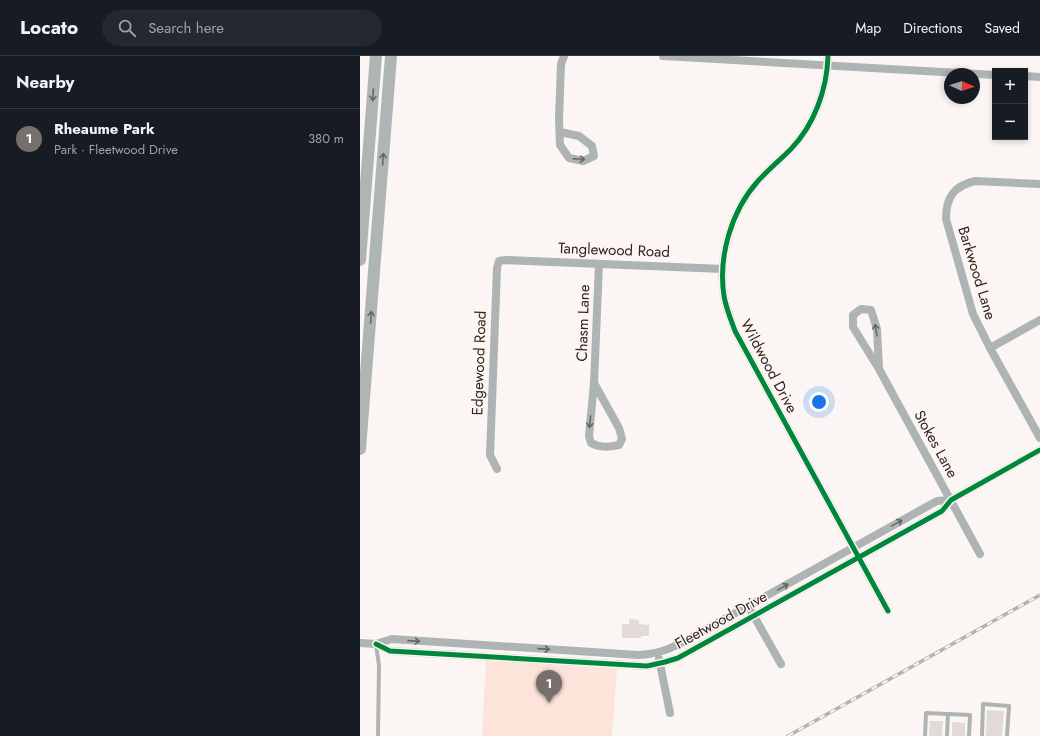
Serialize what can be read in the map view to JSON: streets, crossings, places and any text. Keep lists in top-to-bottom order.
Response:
{
  "streets": {
    "street": [
      "Tanglewood Road",
      "Barkwood Lane",
      "Chasm Lane",
      "Edgewood Road",
      "Wildwood Drive",
      "Stokes Lane",
      "Fleetwood Drive"
    ]
  },
  "crossings": [
    ["Tanglewood Road", "Chasm Lane"],
    ["Tanglewood Road", "Edgewood Road"],
    ["Tanglewood Road", "Wildwood Drive"],
    ["Wildwood Drive", "Fleetwood Drive"],
    ["Stokes Lane", "Fleetwood Drive"]
  ],
  "north": "right",
  "page": {
    "header": "Locato",
    "search": "Search here",
    "nav": ["Map", "Directions", "Saved"],
    "heading": "Nearby",
    "map_buttons": ["+", "−"],
    "list": [
      {
        "mark": "1",
        "name": "Rheaume Park",
        "note": "Park · Fleetwood Drive",
        "value": "380 m"
      }
    ],
    "pins": "1"
  }
}
